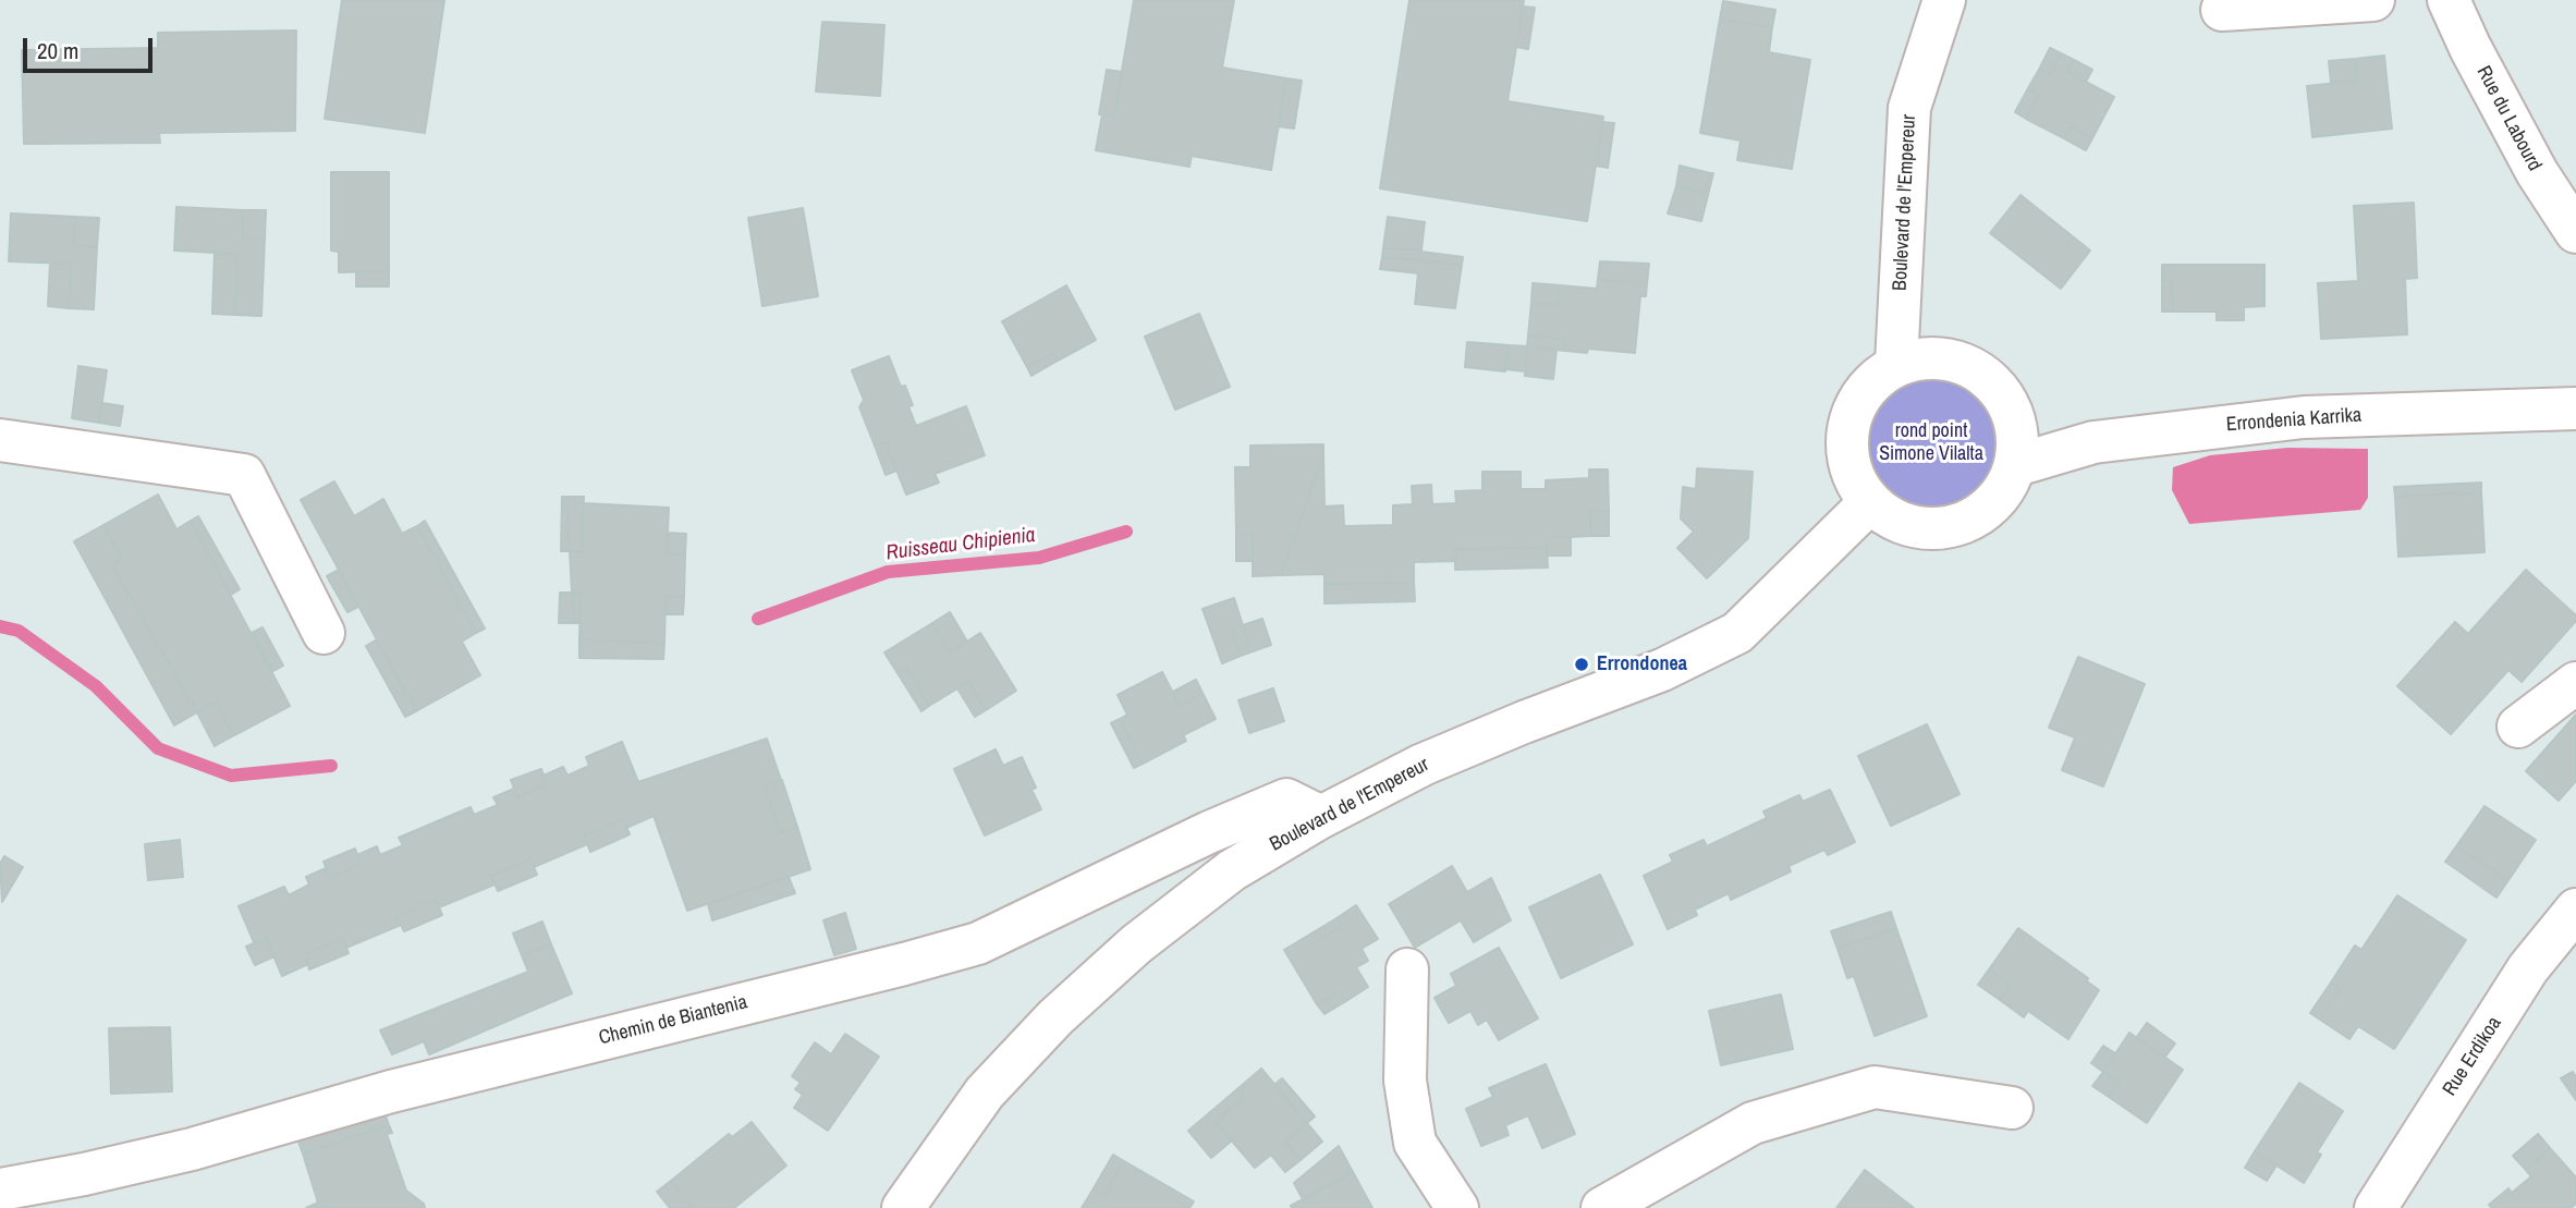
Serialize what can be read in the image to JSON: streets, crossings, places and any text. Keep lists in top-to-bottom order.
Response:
{
  "streets": {
    "street": [
      "Rue du Labourd",
      "Boulevard de l'Empereur",
      "Errondenia Karrika",
      "Chemin de Biantenia",
      "Rue Erdikoa"
    ]
  },
  "crossings": [
    ["Boulevard de l'Empereur", "Errondenia Karrika"],
    ["Boulevard de l'Empereur", "Chemin de Biantenia"]
  ],
  "water": ["Ruisseau Chipienia"],
  "parks": ["rond point Simone Vilalta"],
  "places": ["Errondonea"],
  "scale_bar": "20 m"
}
